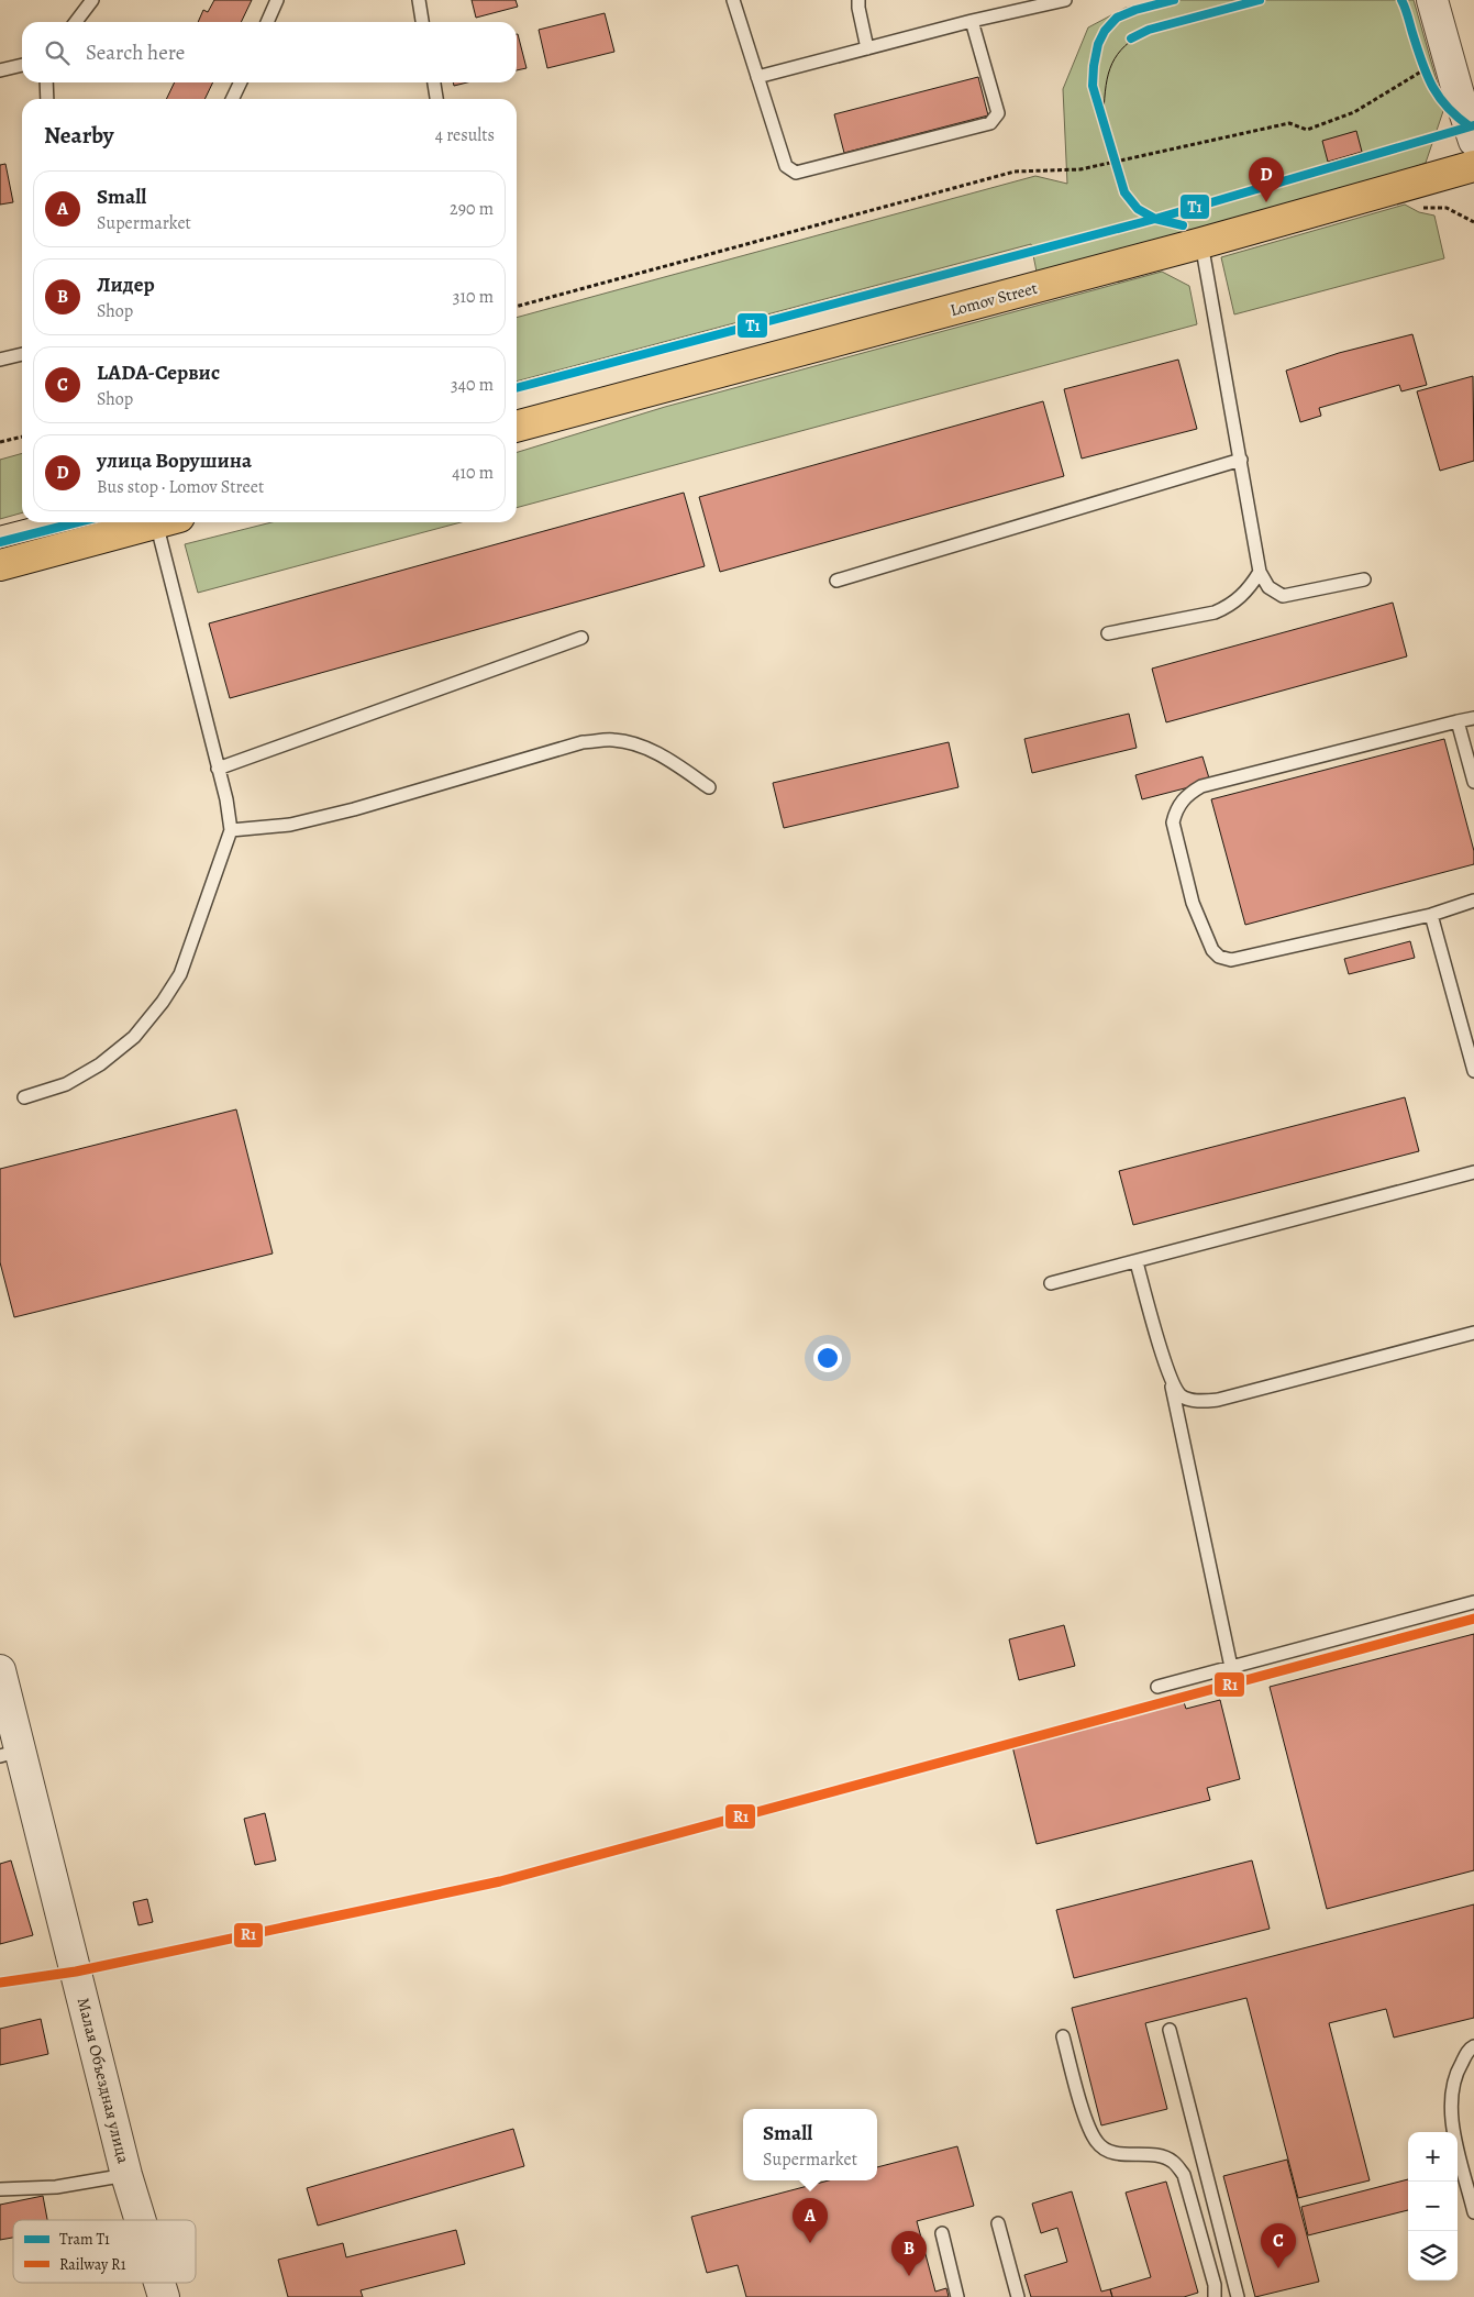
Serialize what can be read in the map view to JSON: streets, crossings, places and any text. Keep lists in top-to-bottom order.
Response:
{
  "streets": {
    "main road": ["Lomov Street"],
    "street": ["Малая Объездная улица"]
  },
  "lines": ["tram line T1", "rail line R1"],
  "legend": ["Tram T1", "Railway R1"],
  "page": {
    "search": "Search here",
    "heading": ["Nearby", "4 results"],
    "pins": [
      "D",
      "A",
      "C",
      "B"
    ],
    "list": [
      {
        "mark": "A",
        "name": "Small",
        "note": "Supermarket",
        "value": "290 m"
      },
      {
        "mark": "B",
        "name": "Лидер",
        "note": "Shop",
        "value": "310 m"
      },
      {
        "mark": "C",
        "name": "LADA-Сервис",
        "note": "Shop",
        "value": "340 m"
      },
      {
        "mark": "D",
        "name": "улица Ворушина",
        "note": "Bus stop · Lomov Street",
        "value": "410 m"
      }
    ],
    "popup": ["Small", "Supermarket"],
    "map_buttons": ["+", "−"]
  }
}
